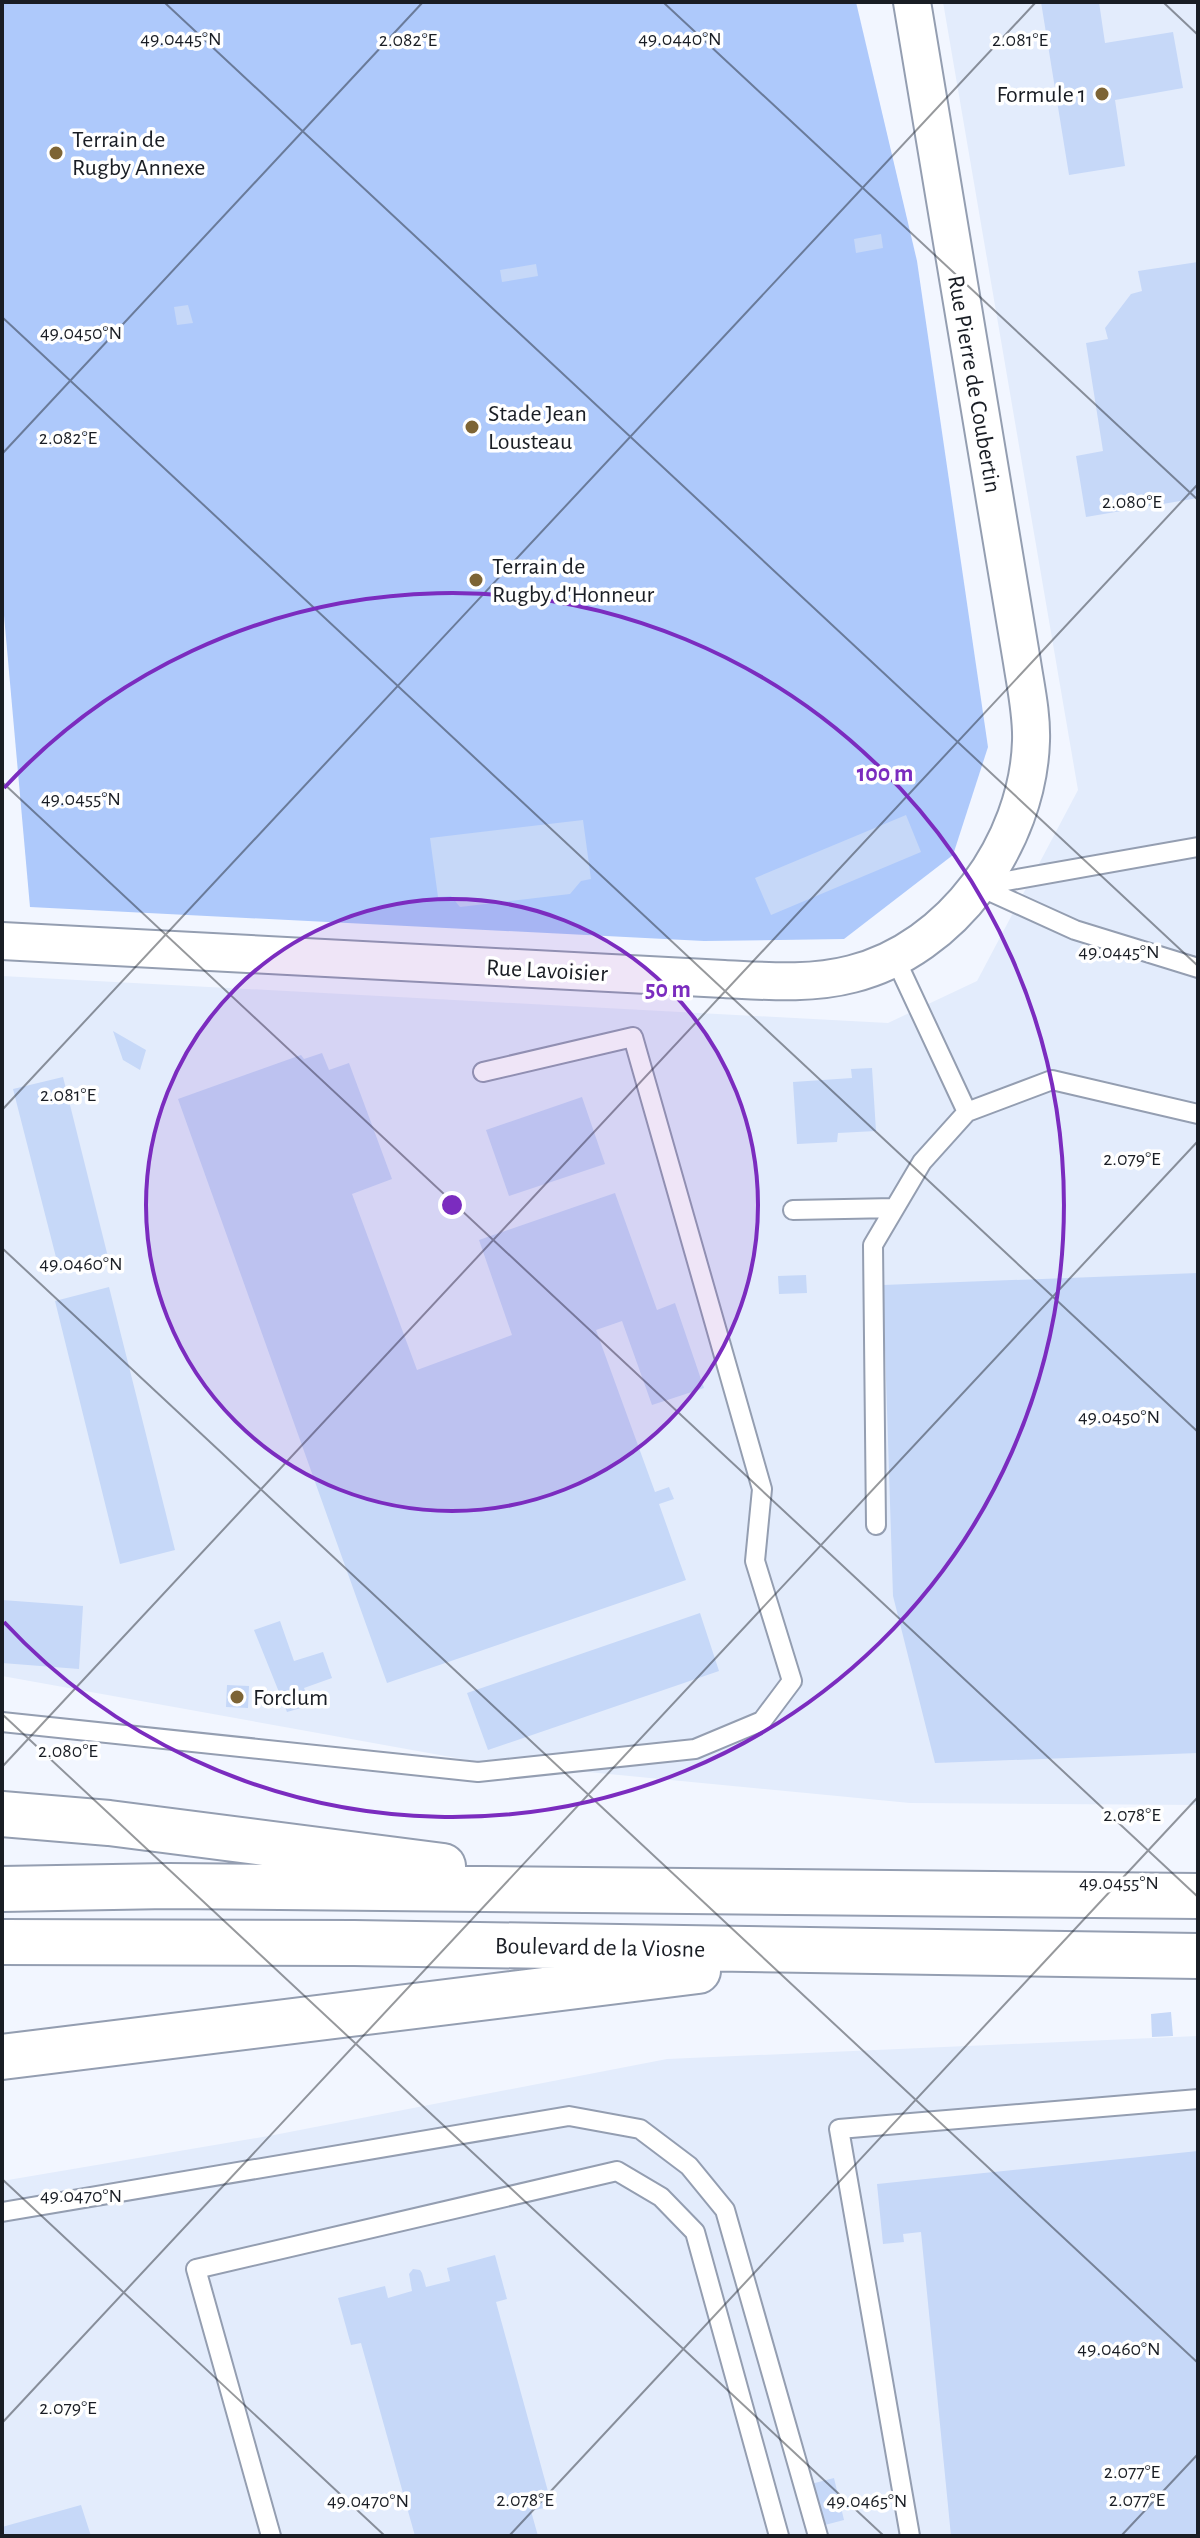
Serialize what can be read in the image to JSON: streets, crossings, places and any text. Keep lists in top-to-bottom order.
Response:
{
  "streets": {
    "main road": ["Boulevard de la Viosne"],
    "street": ["Rue Pierre de Coubertin", "Rue Lavoisier"]
  },
  "crossings": [
    ["Rue Pierre de Coubertin", "Rue Lavoisier"]
  ],
  "places": [
    "Formule 1",
    "Terrain de Rugby Annexe",
    "Stade Jean Lousteau",
    "Terrain de Rugby d'Honneur",
    "Forclum"
  ],
  "coordinates": [
    "49.0445°N",
    "49.0440°N",
    "2.082°E",
    "2.081°E",
    "49.0450°N",
    "2.080°E",
    "49.0455°N",
    "2.079°E",
    "49.0460°N",
    "2.078°E",
    "49.0470°N",
    "2.077°E",
    "49.0465°N"
  ],
  "rings": ["100 m", "50 m"]
}
